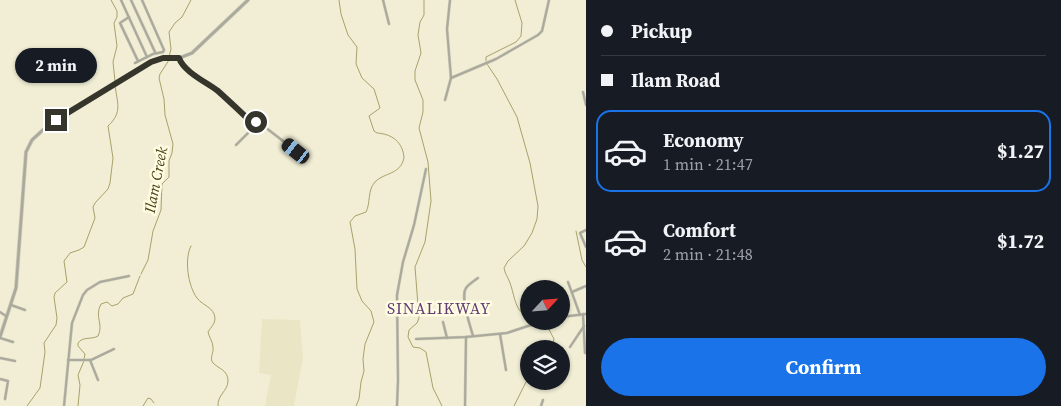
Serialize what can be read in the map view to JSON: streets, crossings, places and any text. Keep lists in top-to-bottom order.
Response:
{
  "districts": ["SINALIKWAY"],
  "water": ["Ilam Creek"],
  "north": "top right",
  "page": {
    "banner": ["Pickup", "Ilam Road"],
    "bubble": "2 min",
    "list": [
      {
        "name": "Economy",
        "note": "1 min · 21:47",
        "value": "$1.27"
      },
      {
        "name": "Comfort",
        "note": "2 min · 21:48",
        "value": "$1.72"
      }
    ],
    "buttons": "Confirm"
  }
}
